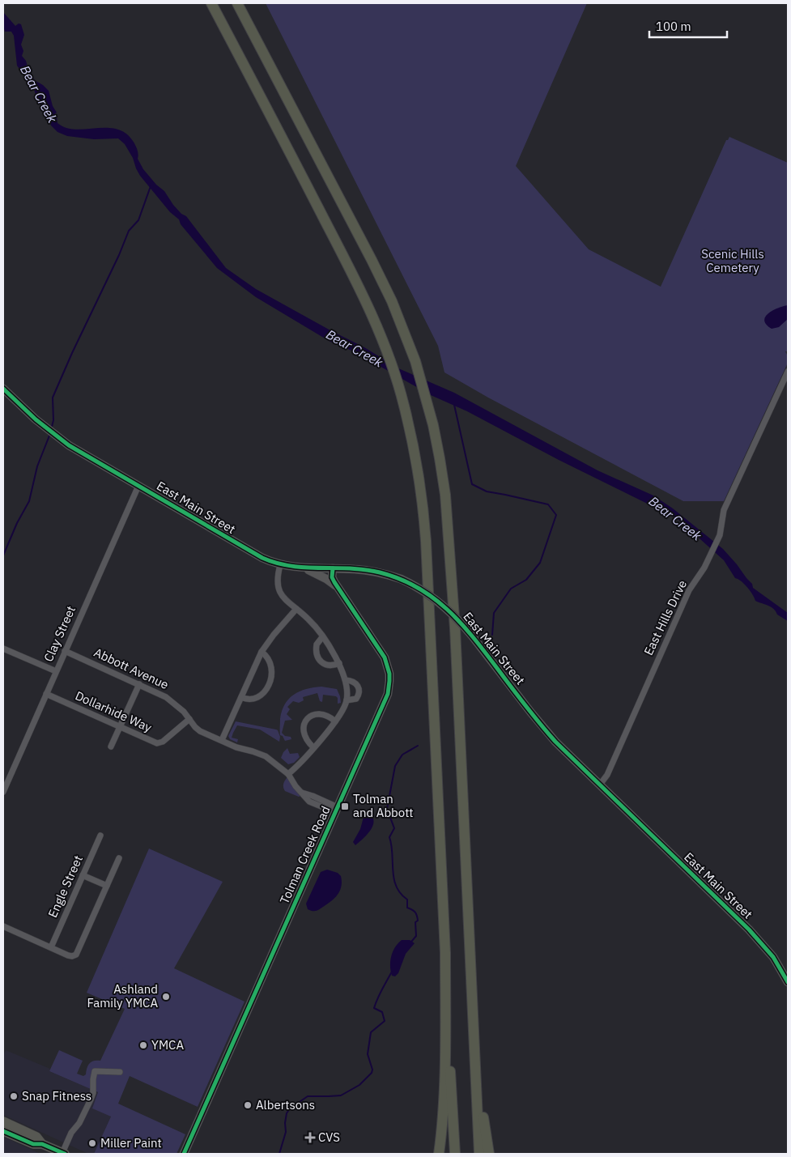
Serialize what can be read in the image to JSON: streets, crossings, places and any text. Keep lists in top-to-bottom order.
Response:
{
  "streets": {
    "street": [
      "East Main Street",
      "East Hills Drive",
      "Clay Street",
      "Abbott Avenue",
      "Dollarhide Way",
      "Tolman Creek Road",
      "Engle Street"
    ]
  },
  "crossings": [
    ["East Main Street", "East Hills Drive"],
    ["East Main Street", "Clay Street"],
    ["East Main Street", "Tolman Creek Road"],
    ["Clay Street", "Abbott Avenue"],
    ["Clay Street", "Dollarhide Way"],
    ["Abbott Avenue", "Dollarhide Way"],
    ["Abbott Avenue", "Tolman Creek Road"]
  ],
  "water": ["Bear Creek"],
  "parks": ["Scenic Hills Cemetery"],
  "places": {
    "transit": ["Tolman and Abbott"],
    "other": [
      "Ashland Family YMCA",
      "YMCA",
      "Snap Fitness",
      "Albertsons",
      "Miller Paint"
    ],
    "health": ["CVS"]
  },
  "scale_bar": "100 m"
}
